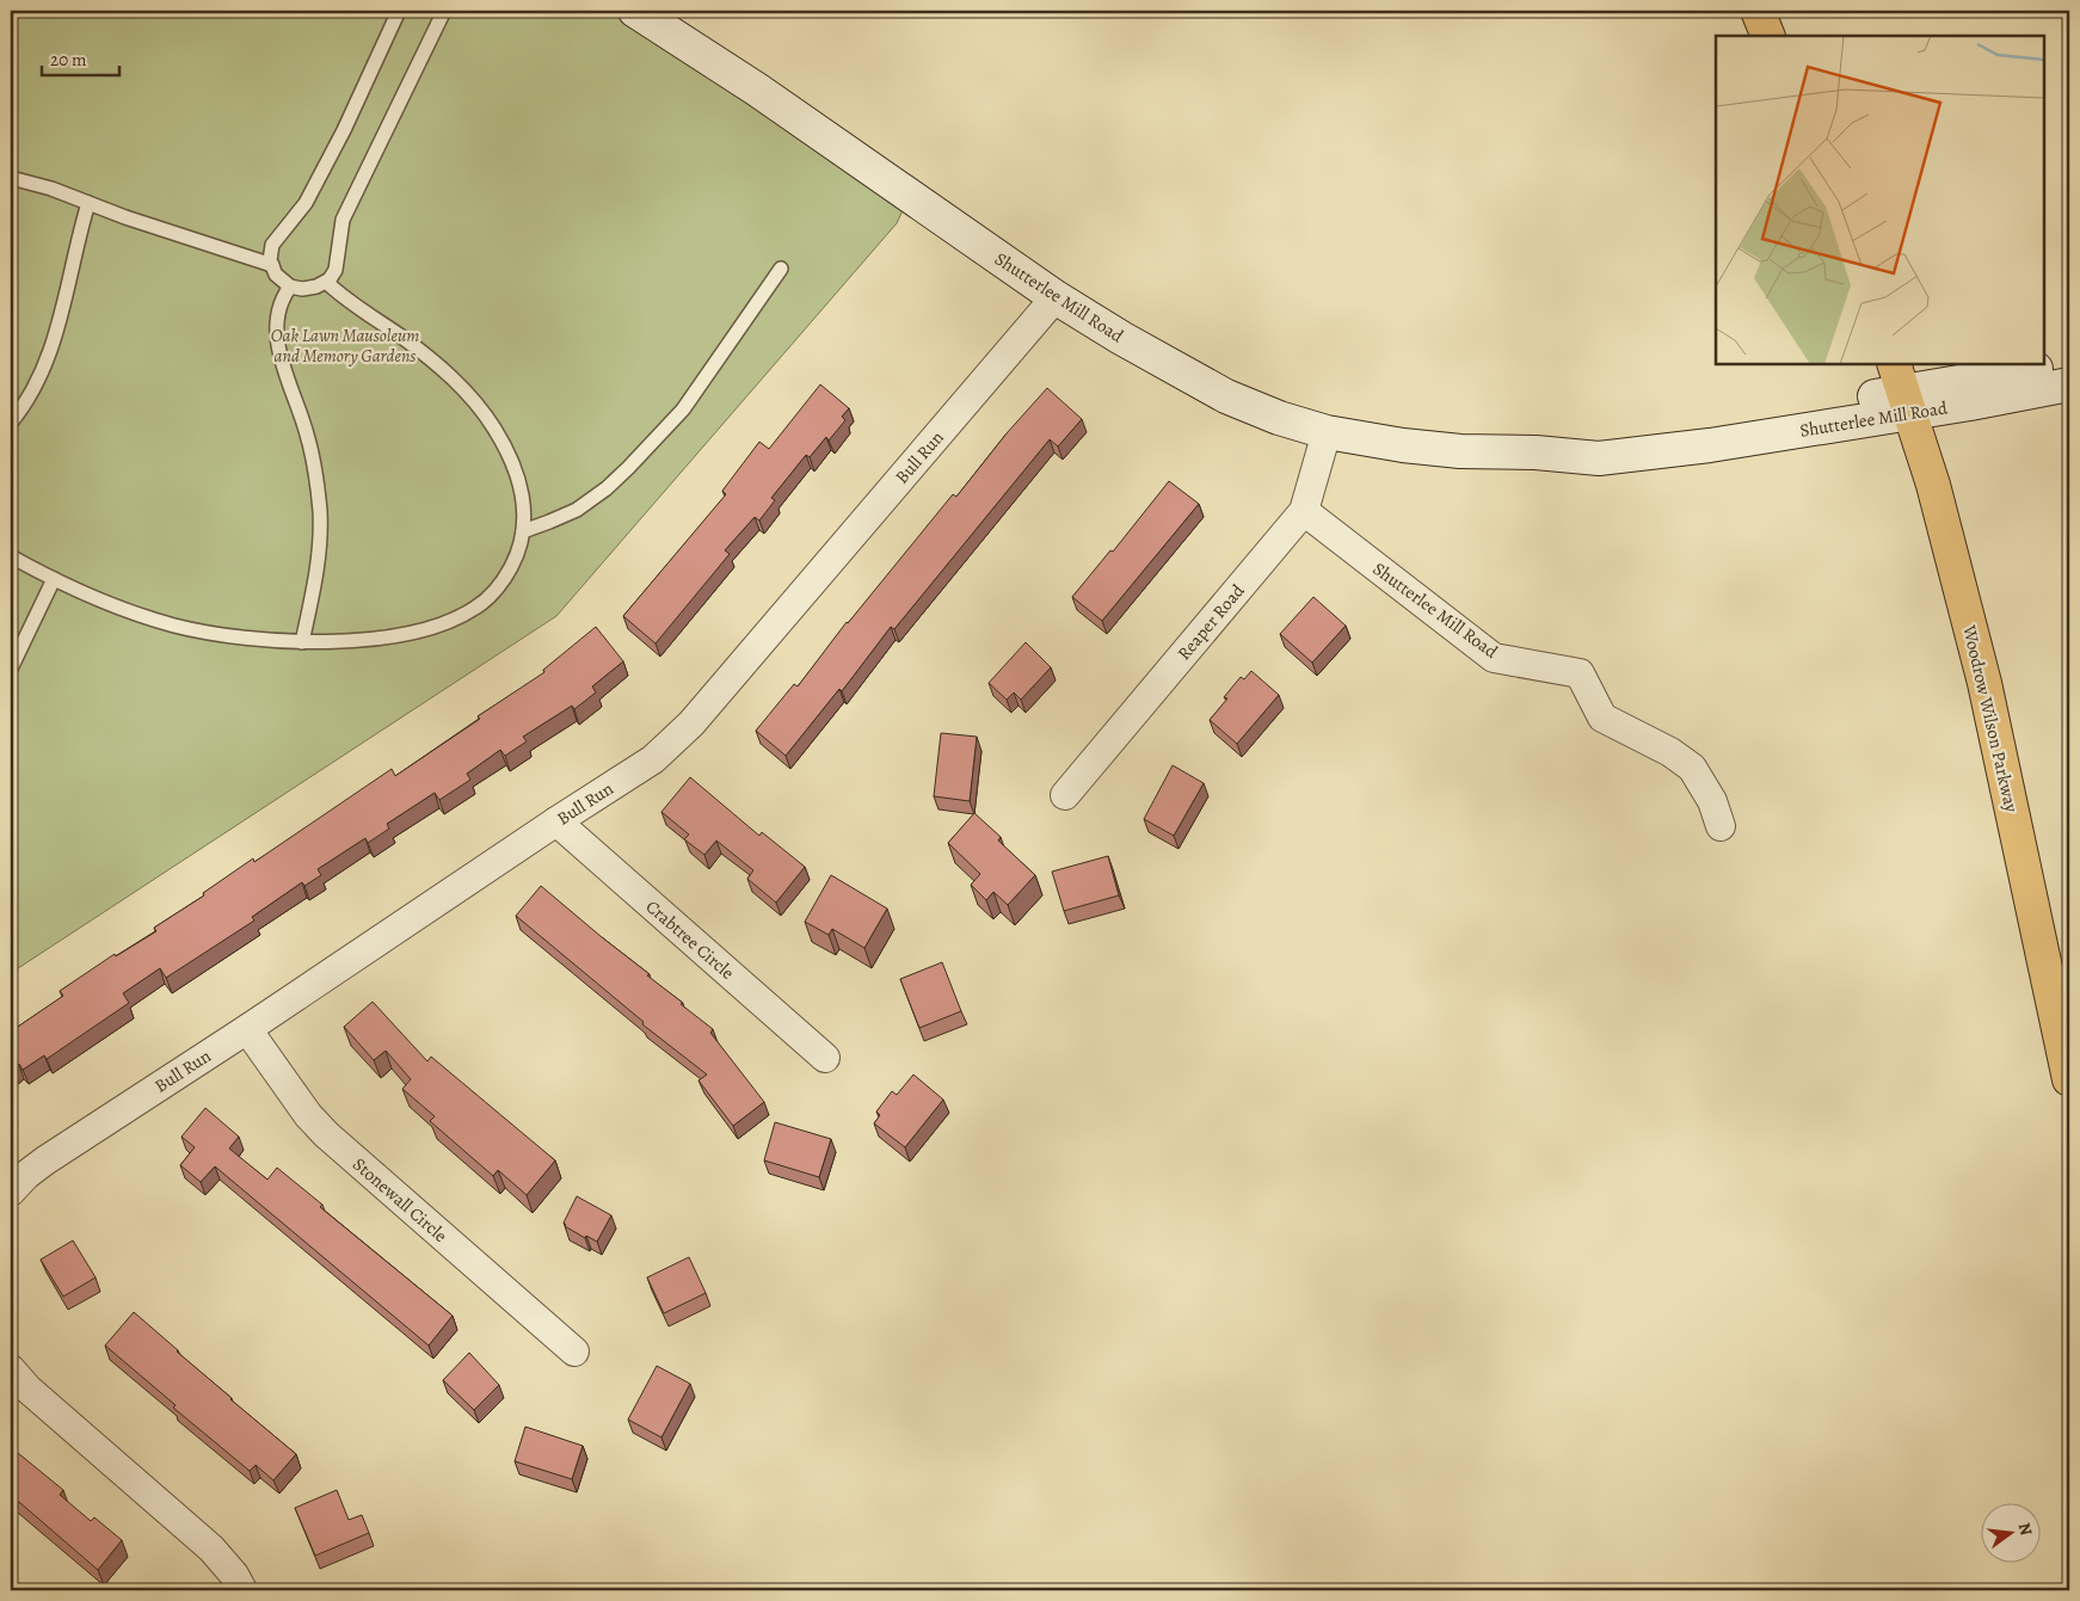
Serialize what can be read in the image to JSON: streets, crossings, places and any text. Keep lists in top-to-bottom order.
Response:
{
  "streets": {
    "highway": ["Woodrow Wilson Parkway"],
    "street": [
      "Shutterlee Mill Road",
      "Bull Run",
      "Reaper Road",
      "Crabtree Circle",
      "Stonewall Circle"
    ]
  },
  "crossings": [
    ["Shutterlee Mill Road", "Bull Run"],
    ["Shutterlee Mill Road", "Reaper Road"],
    ["Shutterlee Mill Road", "Woodrow Wilson Parkway"],
    ["Bull Run", "Crabtree Circle"],
    ["Bull Run", "Stonewall Circle"]
  ],
  "parks": ["Oak Lawn Mausoleum and Memory Gardens"],
  "scale_bar": "20 m",
  "north": "right"
}
